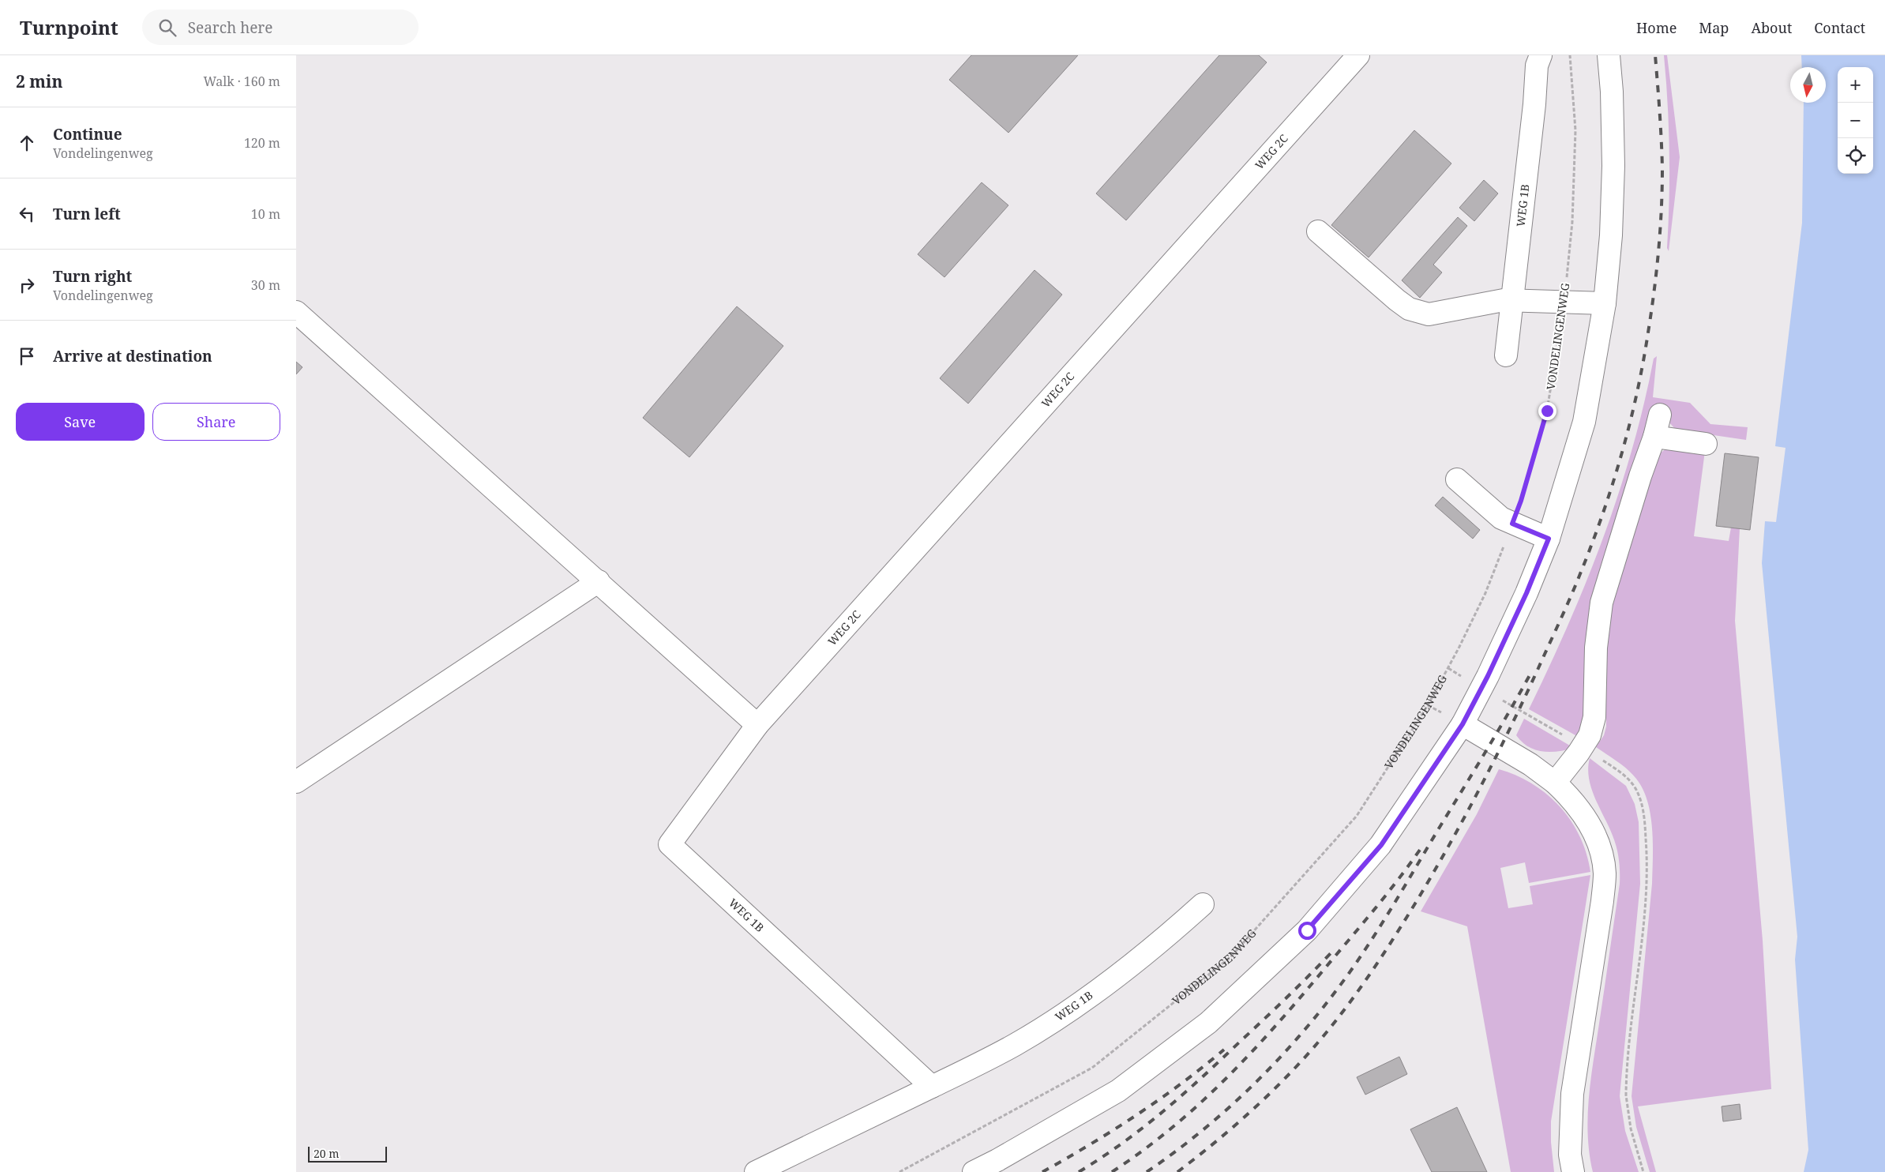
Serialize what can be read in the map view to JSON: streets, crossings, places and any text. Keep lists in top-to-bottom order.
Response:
{
  "streets": {
    "street": ["WEG 2C", "WEG 1B"],
    "path": ["VONDELINGENWEG"]
  },
  "crossings": [
    ["WEG 2C", "WEG 1B"]
  ],
  "scale_bar": "20 m",
  "north": "bottom",
  "page": {
    "header": "Turnpoint",
    "search": "Search here",
    "nav": [
      "Home",
      "Map",
      "About",
      "Contact"
    ],
    "heading": ["2 min", "Walk · 160 m"],
    "map_buttons": ["+", "−"],
    "list": [
      ["Continue", "Vondelingenweg", "120 m"],
      ["Turn left", "10 m"],
      ["Turn right", "Vondelingenweg", "30 m"],
      "Arrive at destination"
    ],
    "buttons": ["Save", "Share"],
    "scale": "20 m"
  }
}
